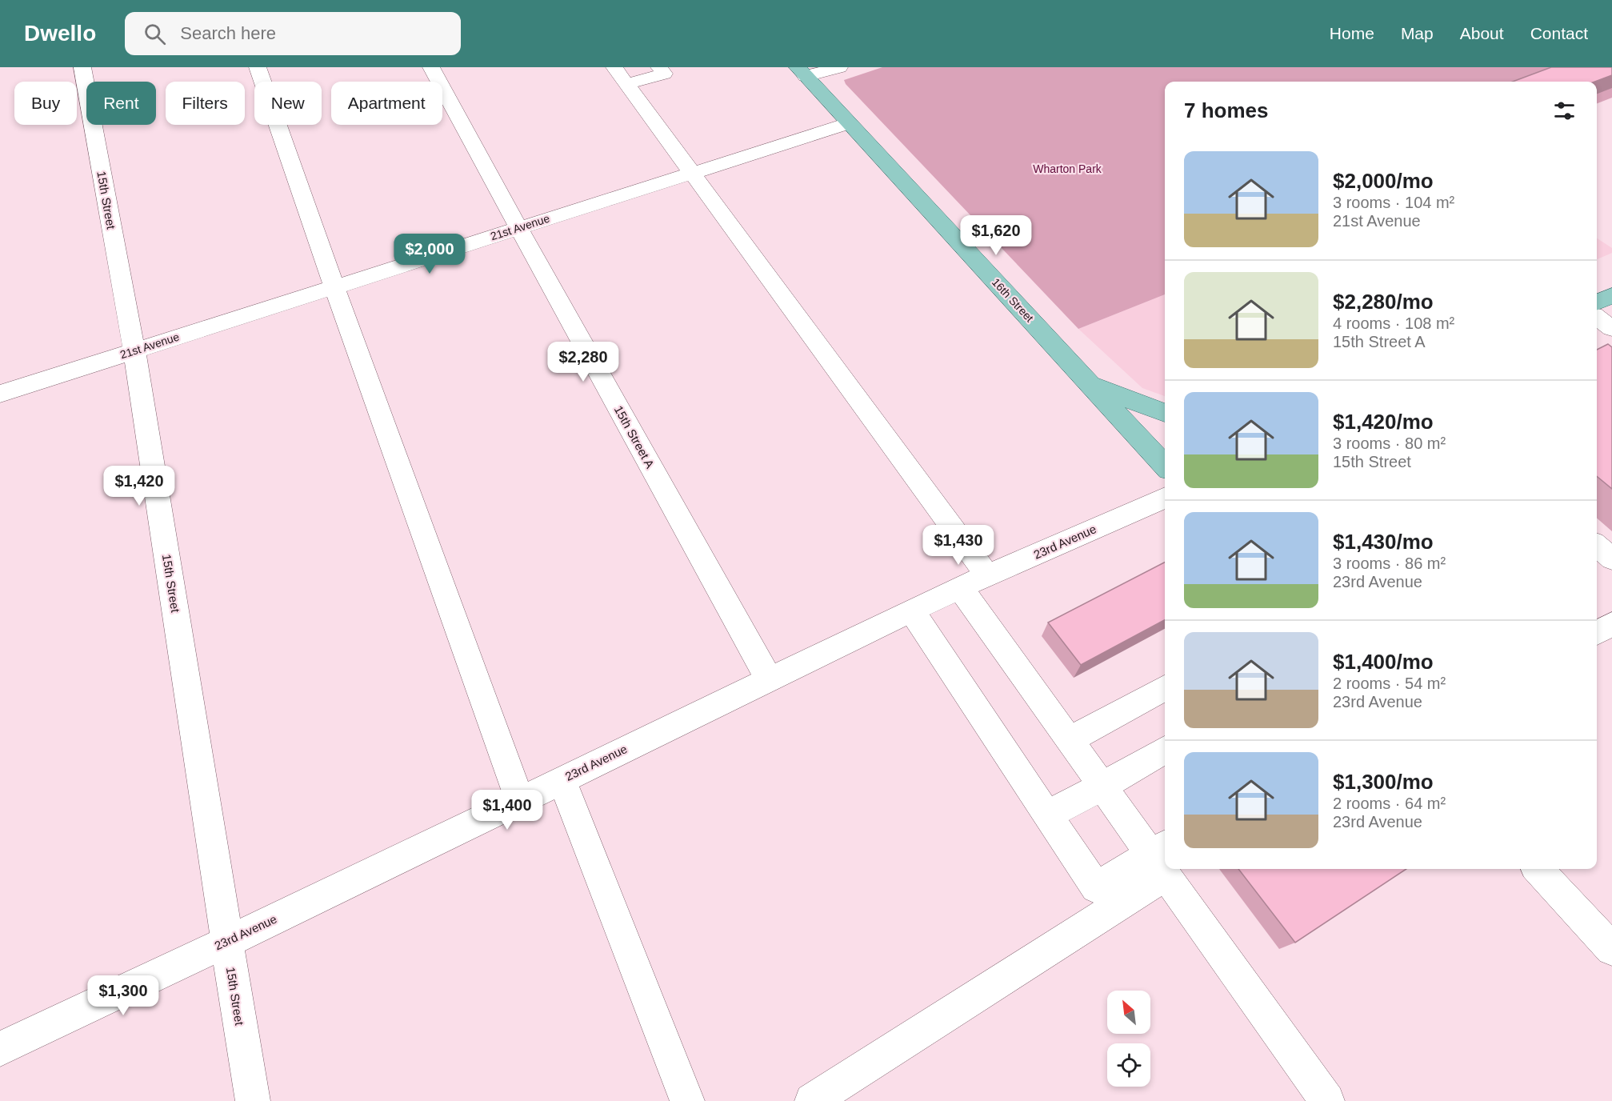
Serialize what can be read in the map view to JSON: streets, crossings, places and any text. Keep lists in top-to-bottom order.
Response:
{
  "streets": {
    "main road": ["16th Street"],
    "street": [
      "15th Street",
      "21st Avenue",
      "15th Street A",
      "23rd Avenue"
    ]
  },
  "crossings": [
    ["15th Street", "21st Avenue"],
    ["15th Street", "23rd Avenue"],
    ["21st Avenue", "16th Street"],
    ["21st Avenue", "15th Street A"],
    ["15th Street A", "23rd Avenue"]
  ],
  "parks": ["Wharton Park"],
  "north": "top left",
  "page": {
    "header": "Dwello",
    "search": "Search here",
    "nav": [
      "Home",
      "Map",
      "About",
      "Contact"
    ],
    "chip": [
      "Buy",
      "Rent",
      "Filters",
      "New",
      "Apartment"
    ],
    "heading": "7 homes",
    "list": [
      {
        "name": "$2,000/mo",
        "note": "3 rooms · 104 m² · 21st Avenue"
      },
      {
        "name": "$2,280/mo",
        "note": "4 rooms · 108 m² · 15th Street A"
      },
      {
        "name": "$1,420/mo",
        "note": "3 rooms · 80 m² · 15th Street"
      },
      {
        "name": "$1,430/mo",
        "note": "3 rooms · 86 m² · 23rd Avenue"
      },
      {
        "name": "$1,400/mo",
        "note": "2 rooms · 54 m² · 23rd Avenue"
      },
      {
        "name": "$1,300/mo",
        "note": "2 rooms · 64 m² · 23rd Avenue"
      }
    ],
    "price": [
      "$1,620",
      "$2,000",
      "$2,280",
      "$1,420",
      "$1,430",
      "$1,400",
      "$1,300"
    ]
  }
}
